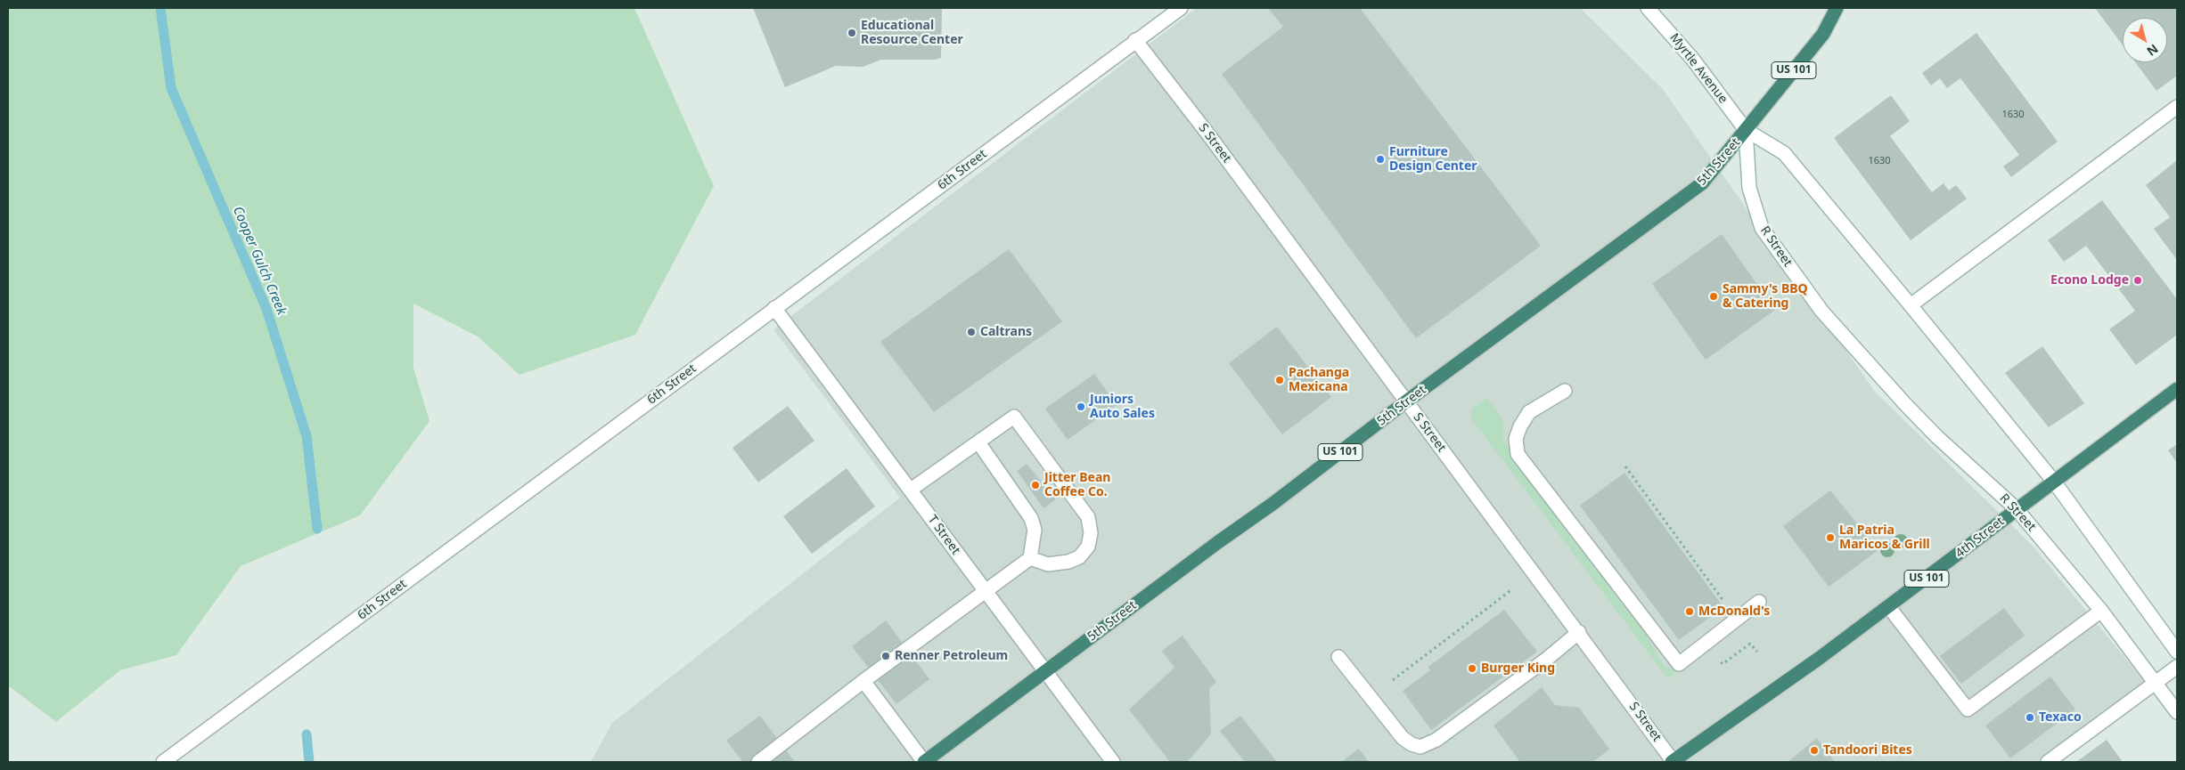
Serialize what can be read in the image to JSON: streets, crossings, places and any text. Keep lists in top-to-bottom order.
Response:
{
  "streets": {
    "highway": ["US 101", "5th Street", "4th Street"],
    "street": [
      "Myrtle Avenue",
      "S Street",
      "6th Street",
      "R Street",
      "T Street"
    ]
  },
  "crossings": [
    ["Myrtle Avenue", "5th Street"],
    ["Myrtle Avenue", "R Street"],
    ["S Street", "5th Street"],
    ["S Street", "6th Street"],
    ["S Street", "4th Street"],
    ["5th Street", "R Street"],
    ["5th Street", "T Street"],
    ["6th Street", "T Street"],
    ["R Street", "4th Street"]
  ],
  "water": ["Cooper Gulch Creek"],
  "places": [
    "Educational Resource Center",
    "Furniture Design Center",
    "Econo Lodge",
    "Sammy's BBQ & Catering",
    "Caltrans",
    "Pachanga Mexicana",
    "Juniors Auto Sales",
    "Jitter Bean Coffee Co.",
    "La Patria Maricos & Grill",
    "McDonald's",
    "Renner Petroleum",
    "Burger King",
    "Texaco",
    "Tandoori Bites"
  ],
  "house_numbers": ["1630", "1630"],
  "north": "bottom right"
}
